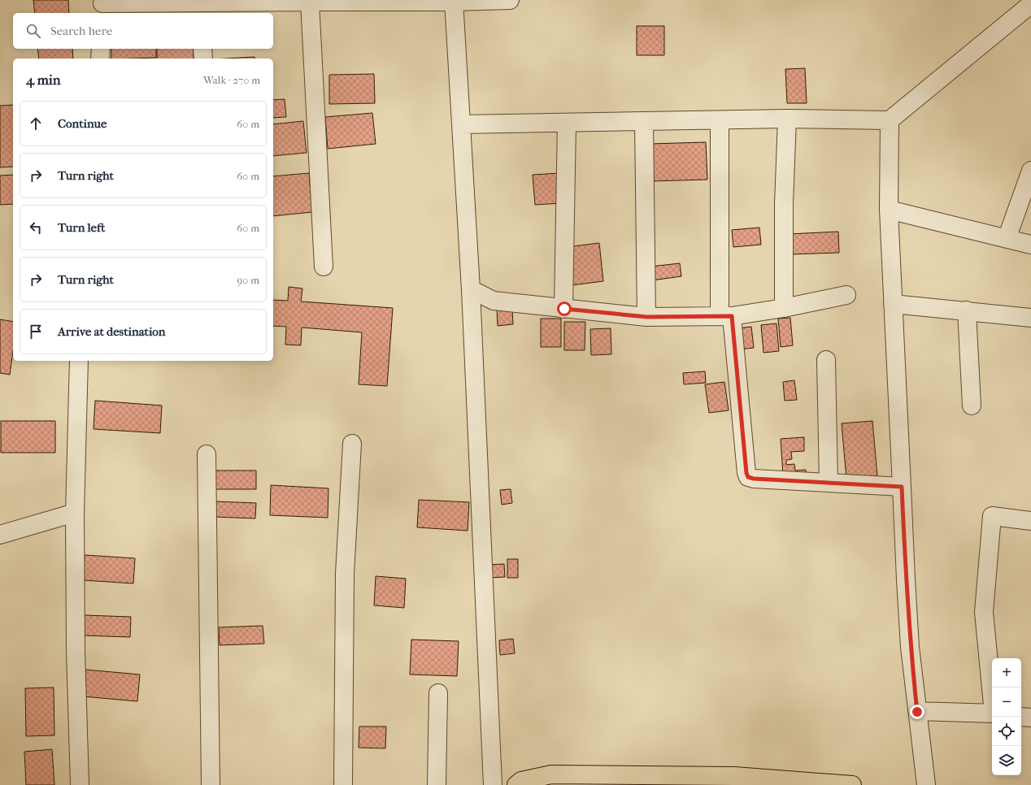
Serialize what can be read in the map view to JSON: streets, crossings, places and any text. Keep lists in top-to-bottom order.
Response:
{
  "page": {
    "search": "Search here",
    "heading": ["4 min", "Walk · 270 m"],
    "list": [
      ["Continue", "60 m"],
      ["Turn right", "60 m"],
      ["Turn left", "60 m"],
      ["Turn right", "90 m"],
      "Arrive at destination"
    ],
    "map_buttons": ["+", "−"]
  }
}
